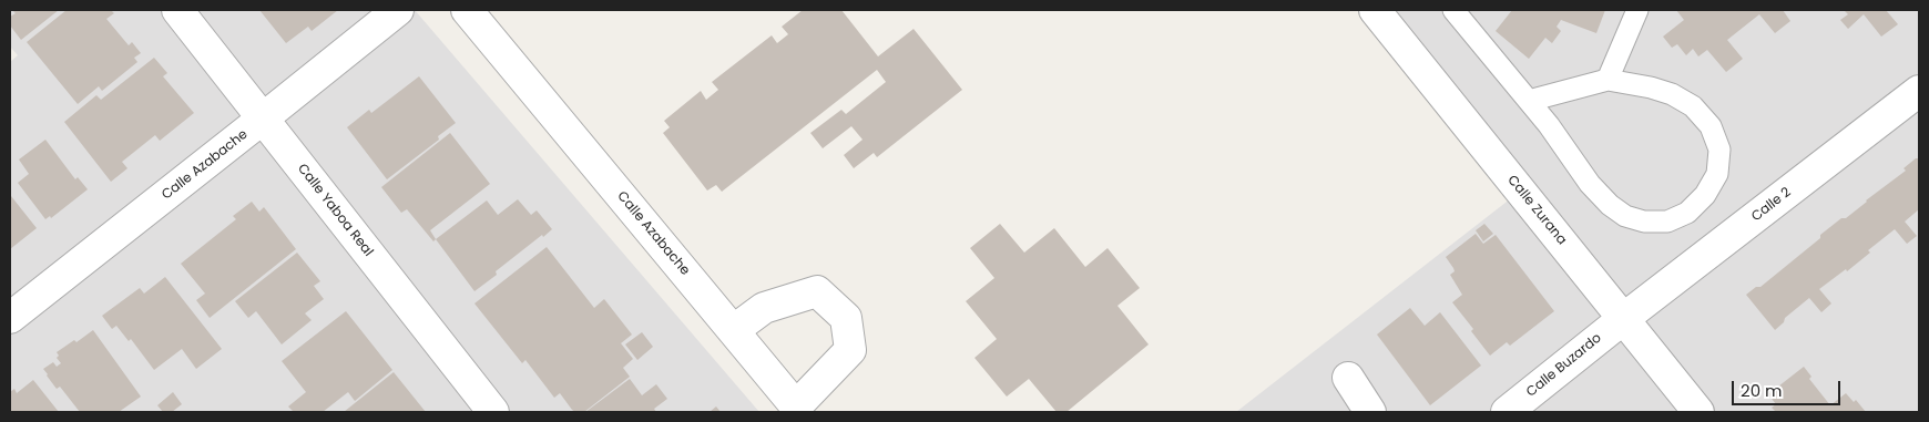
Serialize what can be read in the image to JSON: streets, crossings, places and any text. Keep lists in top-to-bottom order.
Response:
{
  "streets": {
    "street": [
      "Calle Azabache",
      "Calle 2",
      "Calle Yaboa Real",
      "Calle Zurana",
      "Calle Buzardo"
    ]
  },
  "crossings": [
    ["Calle Azabache", "Calle Yaboa Real"],
    ["Calle 2", "Calle Zurana"],
    ["Calle 2", "Calle Buzardo"],
    ["Calle Zurana", "Calle Buzardo"]
  ],
  "scale_bar": "20 m"
}
